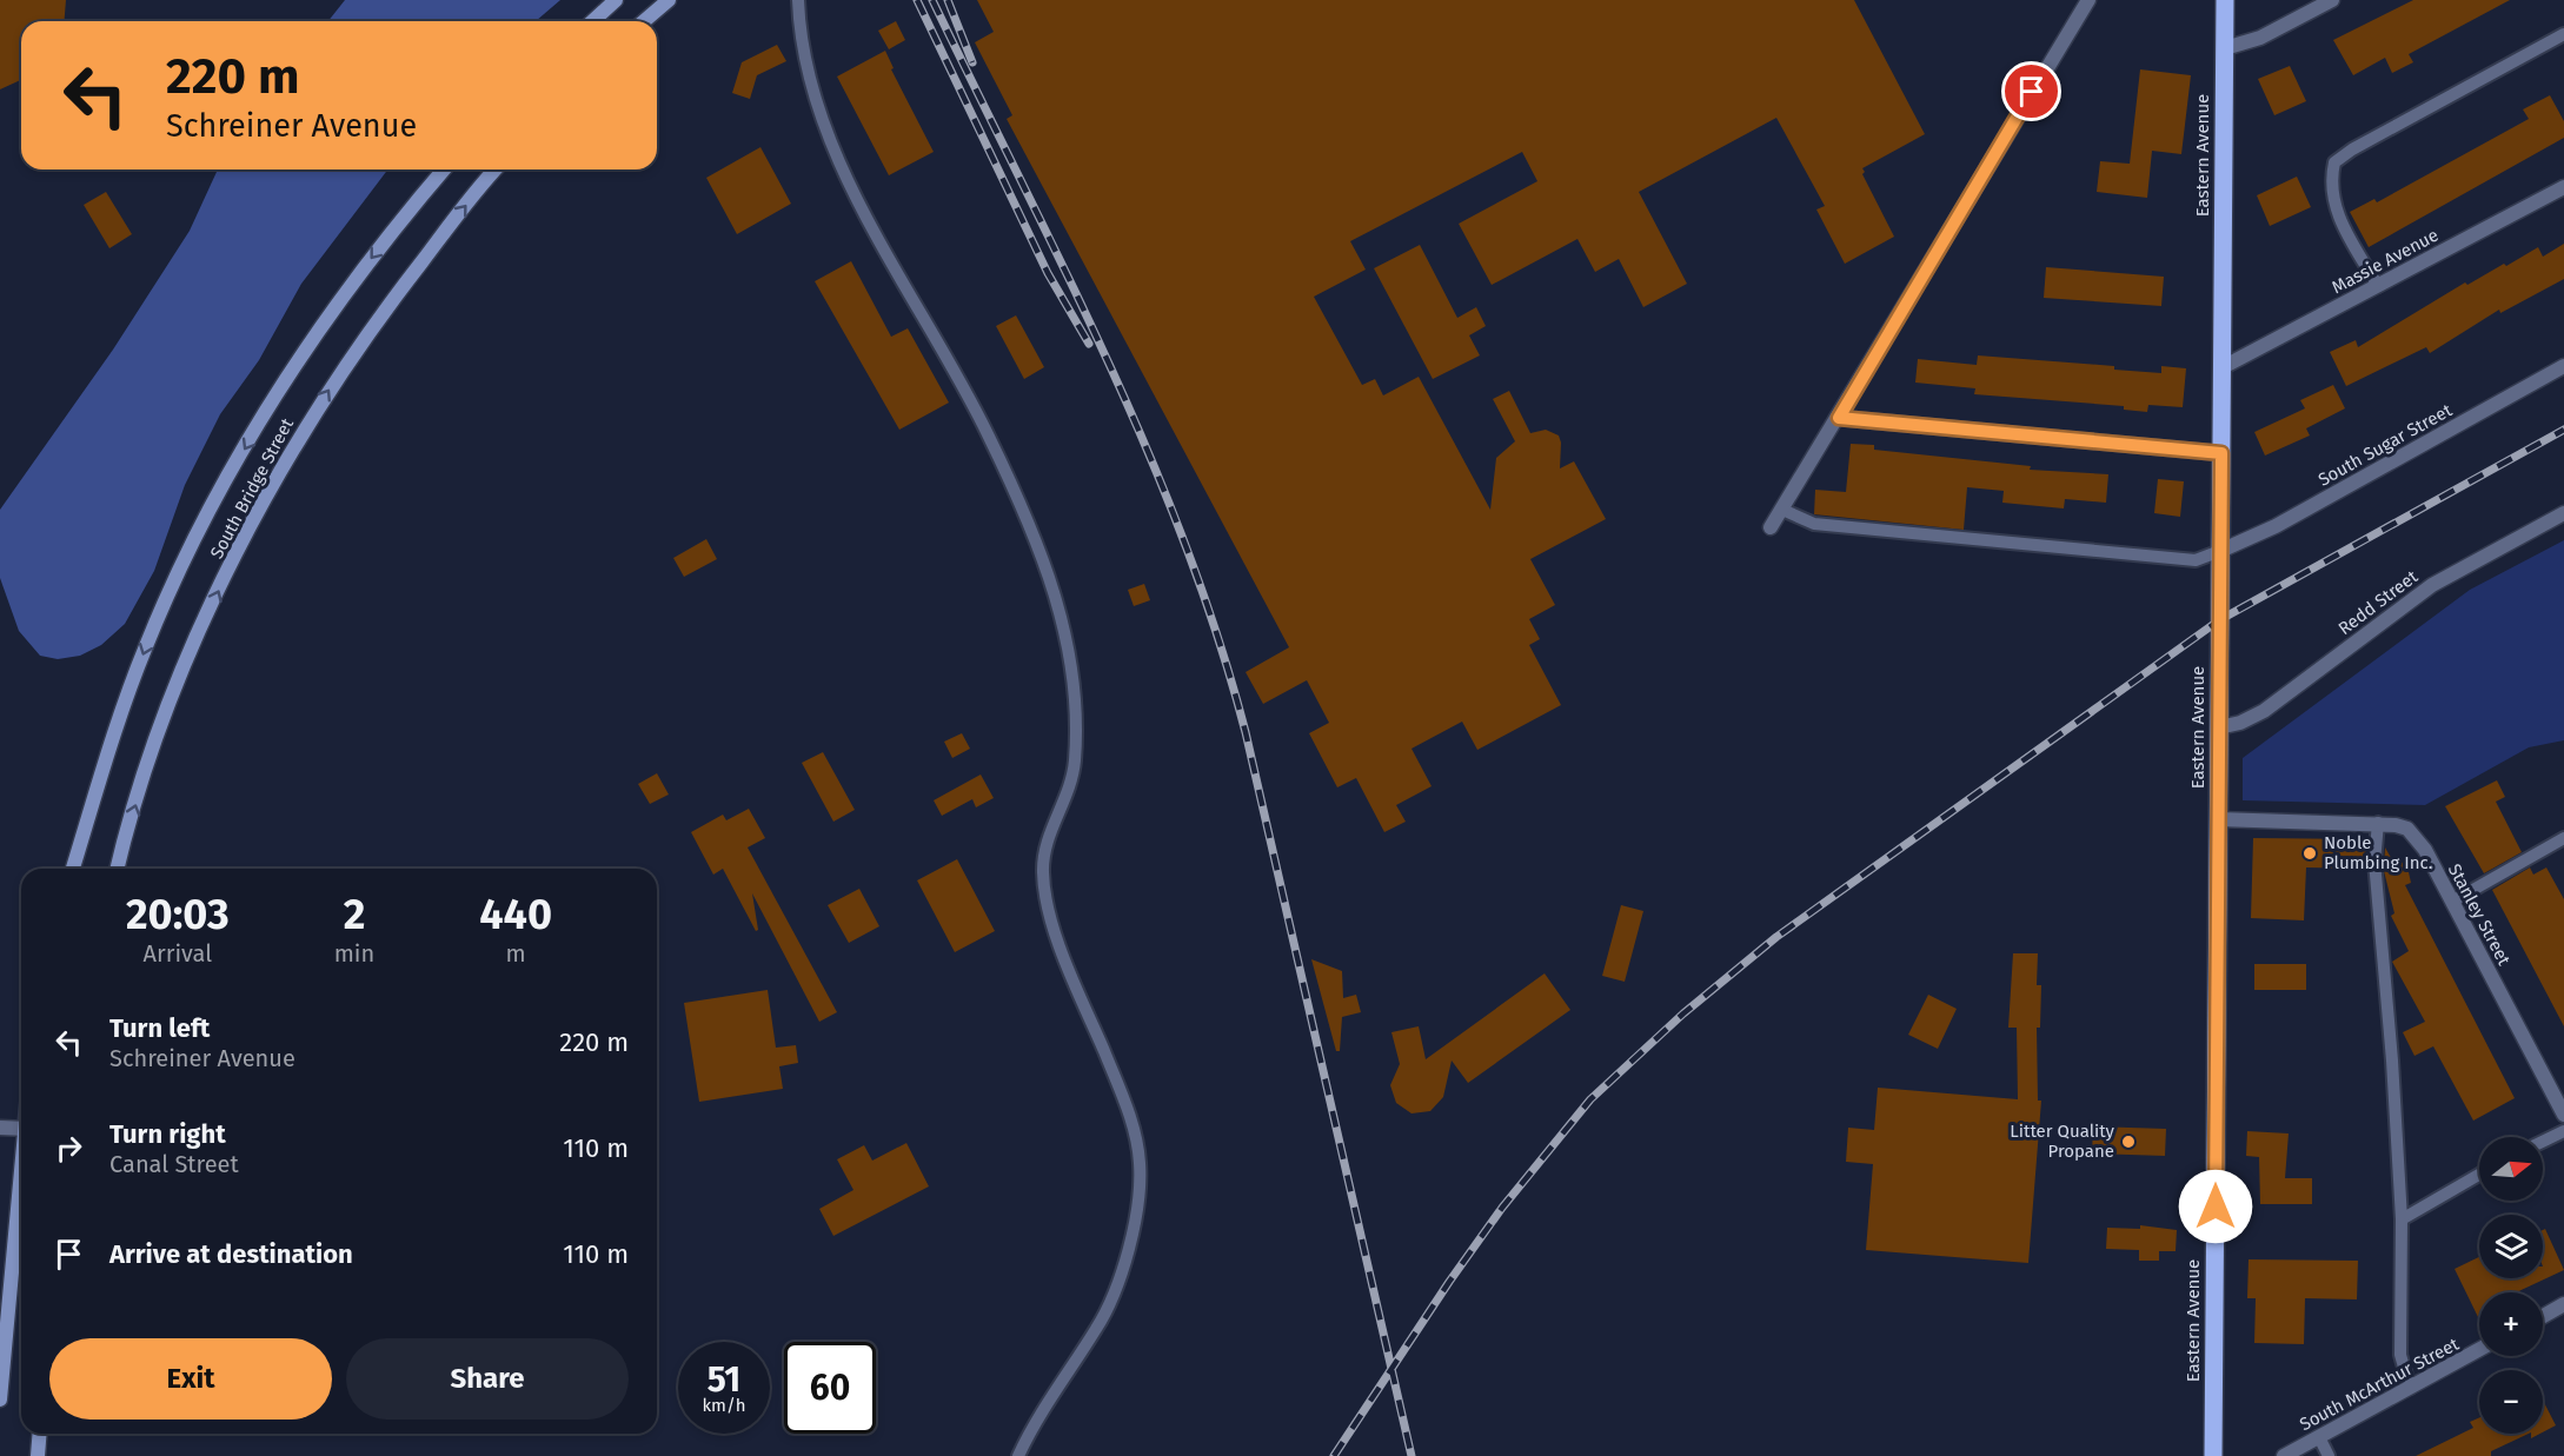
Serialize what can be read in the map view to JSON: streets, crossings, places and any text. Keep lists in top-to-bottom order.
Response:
{
  "streets": {
    "main road": ["Eastern Avenue", "South Bridge Street"],
    "street": [
      "Massie Avenue",
      "South Sugar Street",
      "Redd Street",
      "Stanley Street",
      "South McArthur Street"
    ]
  },
  "crossings": [
    ["Eastern Avenue", "Massie Avenue"],
    ["Eastern Avenue", "South Sugar Street"],
    ["Eastern Avenue", "Redd Street"],
    ["Eastern Avenue", "Stanley Street"]
  ],
  "places": ["Noble Plumbing Inc.", "Litter Quality Propane"],
  "north": "right",
  "page": {
    "turn": ["220 m", "Schreiner Avenue"],
    "eta": [
      "20:03",
      "Arrival",
      "2",
      "min",
      "440",
      "m"
    ],
    "list": [
      {
        "name": "Turn left",
        "note": "Schreiner Avenue",
        "value": "220 m"
      },
      {
        "name": "Turn right",
        "note": "Canal Street",
        "value": "110 m"
      },
      {
        "name": "Arrive at destination",
        "value": "110 m"
      }
    ],
    "map_buttons": ["+", "−"],
    "buttons": ["Exit", "Share"],
    "speed": "51 km/h",
    "limit": "60"
  }
}
